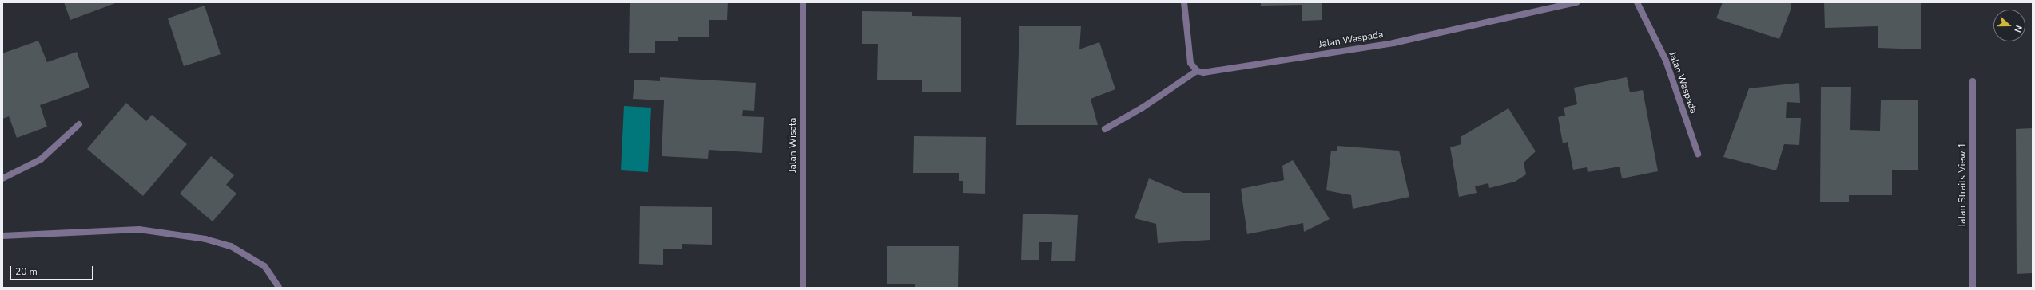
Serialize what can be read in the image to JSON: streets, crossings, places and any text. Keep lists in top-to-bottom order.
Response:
{
  "streets": {
    "street": ["Jalan Waspada", "Jalan Wisata", "Jalan Straits View 1"]
  },
  "scale_bar": "20 m",
  "north": "right"
}
